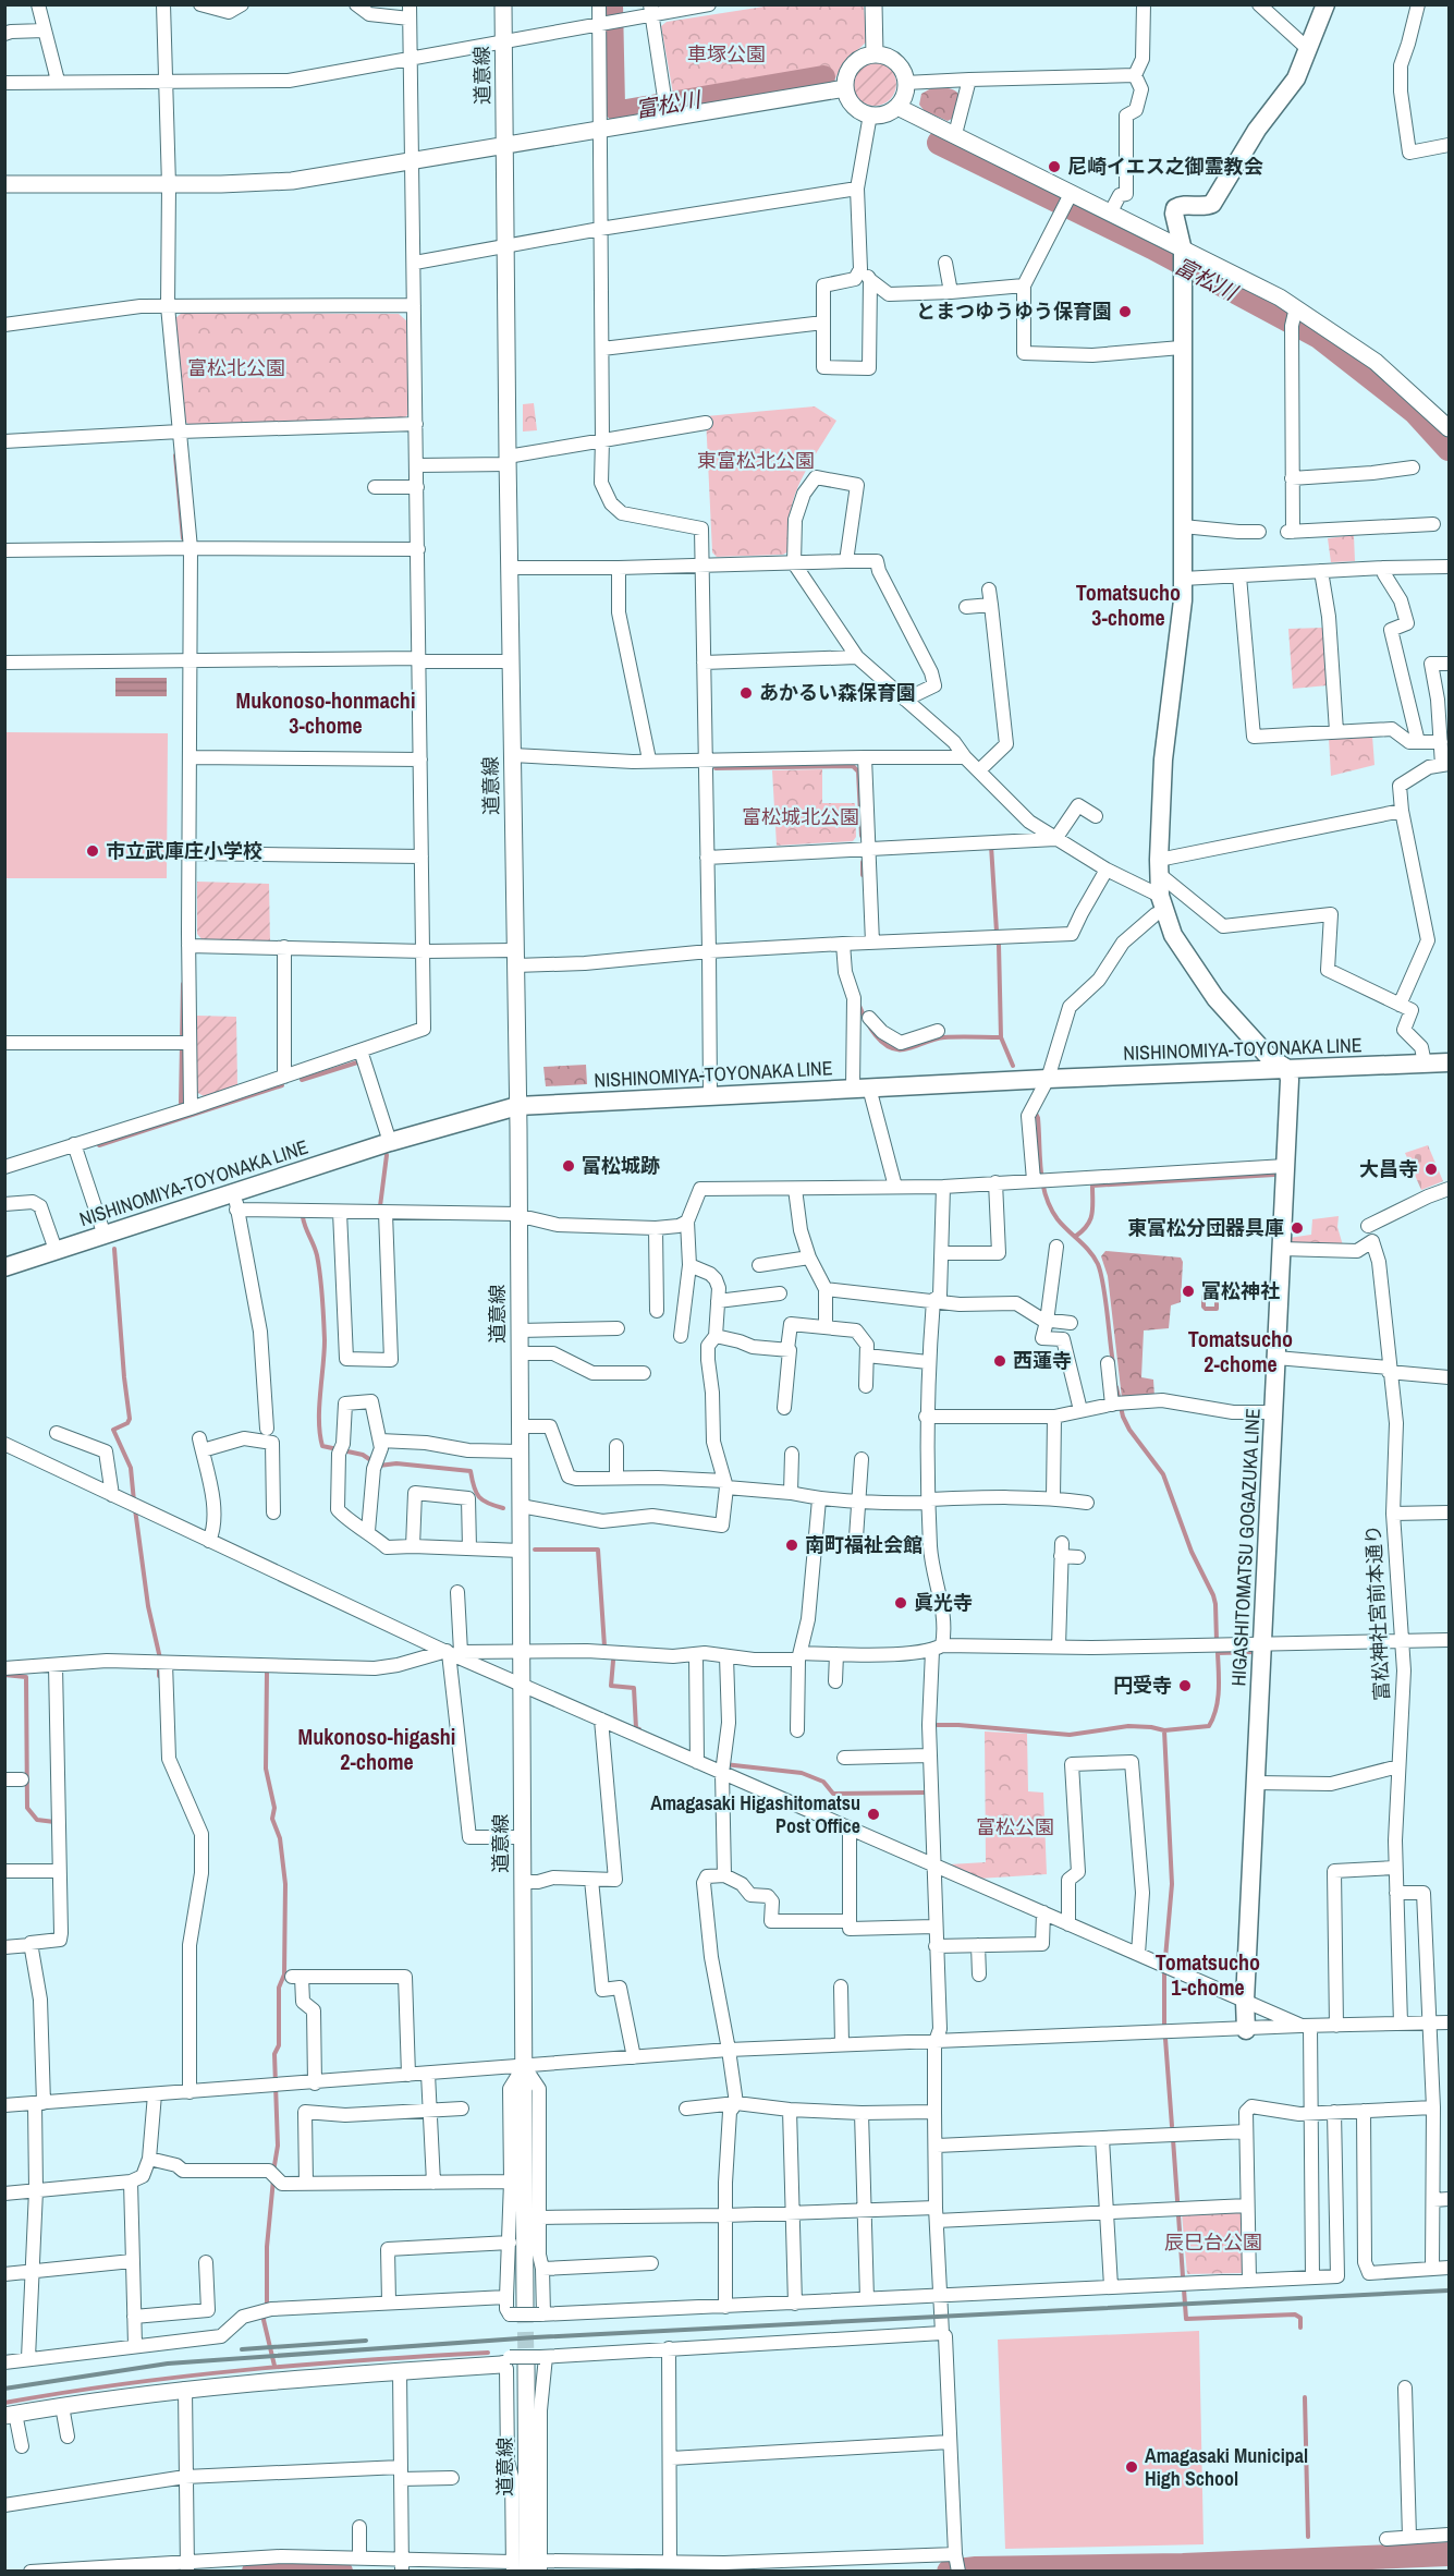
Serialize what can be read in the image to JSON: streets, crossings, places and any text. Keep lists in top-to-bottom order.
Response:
{
  "streets": {
    "main road": ["NISHINOMIYA-TOYONAKA LINE", "HIGASHITOMATSU GOGAZUKA LINE"],
    "street": ["道意線", "富松神社宮前本通り"]
  },
  "crossings": [
    ["道意線", "NISHINOMIYA-TOYONAKA LINE"],
    ["NISHINOMIYA-TOYONAKA LINE", "HIGASHITOMATSU GOGAZUKA LINE"],
    ["HIGASHITOMATSU GOGAZUKA LINE", "富松神社宮前本通り"]
  ],
  "districts": [
    "Tomatsucho 3-chome",
    "Mukonoso-honmachi 3-chome",
    "Tomatsucho 2-chome",
    "Mukonoso-higashi 2-chome",
    "Tomatsucho 1-chome"
  ],
  "water": ["富松川"],
  "parks": [
    "車塚公園",
    "富松北公園",
    "東富松北公園",
    "富松城北公園",
    "富松公園",
    "辰巳台公園"
  ],
  "places": [
    "尼崎イエス之御霊教会",
    "とまつゆうゆう保育園",
    "あかるい森保育園",
    "市立武庫庄小学校",
    "富松城跡",
    "大昌寺",
    "東富松分団器具庫",
    "富松神社",
    "西蓮寺",
    "南町福祉会館",
    "眞光寺",
    "円受寺",
    "Amagasaki Higashitomatsu Post Office",
    "Amagasaki Municipal High School"
  ]
}
